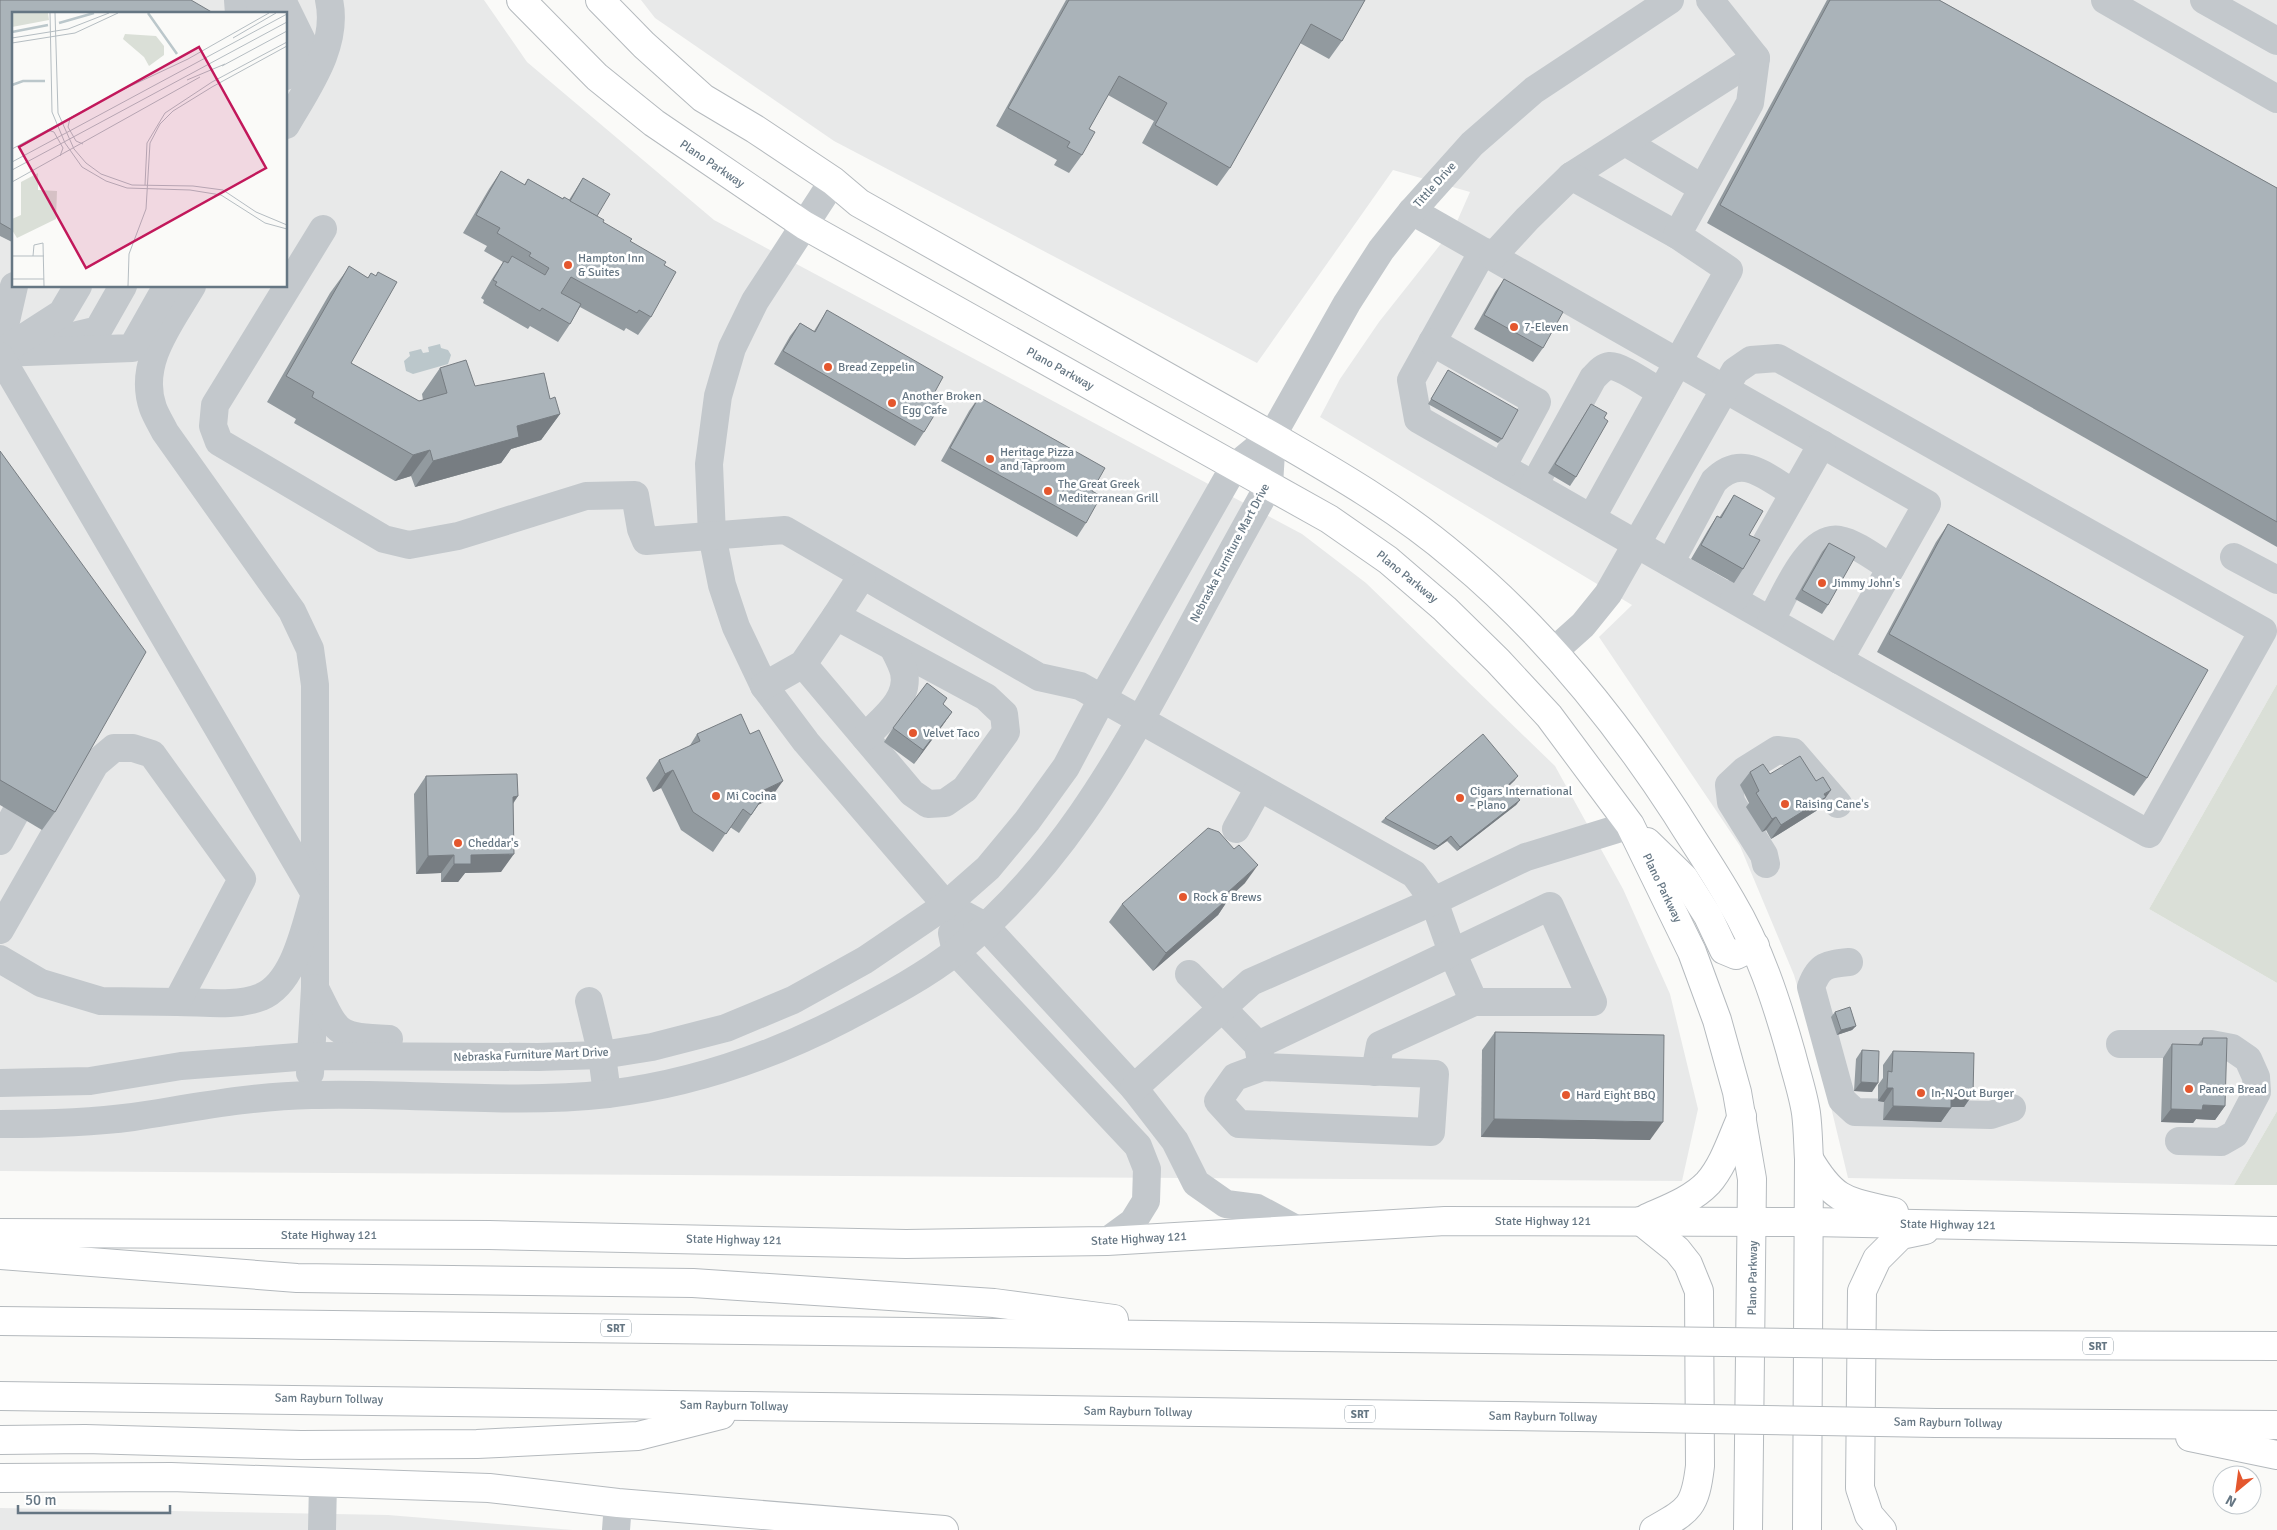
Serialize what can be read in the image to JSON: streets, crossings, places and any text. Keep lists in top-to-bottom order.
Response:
{
  "streets": {
    "main road": [
      "Plano Parkway",
      "State Highway 121",
      "SRT",
      "Sam Rayburn Tollway"
    ],
    "street": ["Tittle Drive", "Nebraska Furniture Mart Drive"]
  },
  "crossings": [
    ["Plano Parkway", "Nebraska Furniture Mart Drive"],
    ["Plano Parkway", "State Highway 121"],
    ["Tittle Drive", "Nebraska Furniture Mart Drive"]
  ],
  "places": [
    "Hampton Inn & Suites",
    "7-Eleven",
    "Bread Zeppelin",
    "Another Broken Egg Cafe",
    "Heritage Pizza and Taproom",
    "The Great Greek Mediterranean Grill",
    "Jimmy John's",
    "Velvet Taco",
    "Mi Cocina",
    "Cigars International - Plano",
    "Raising Cane's",
    "Cheddar's",
    "Rock & Brews",
    "Panera Bread",
    "In-N-Out Burger",
    "Hard Eight BBQ"
  ],
  "scale_bar": "50 m",
  "north": "bottom left"
}
